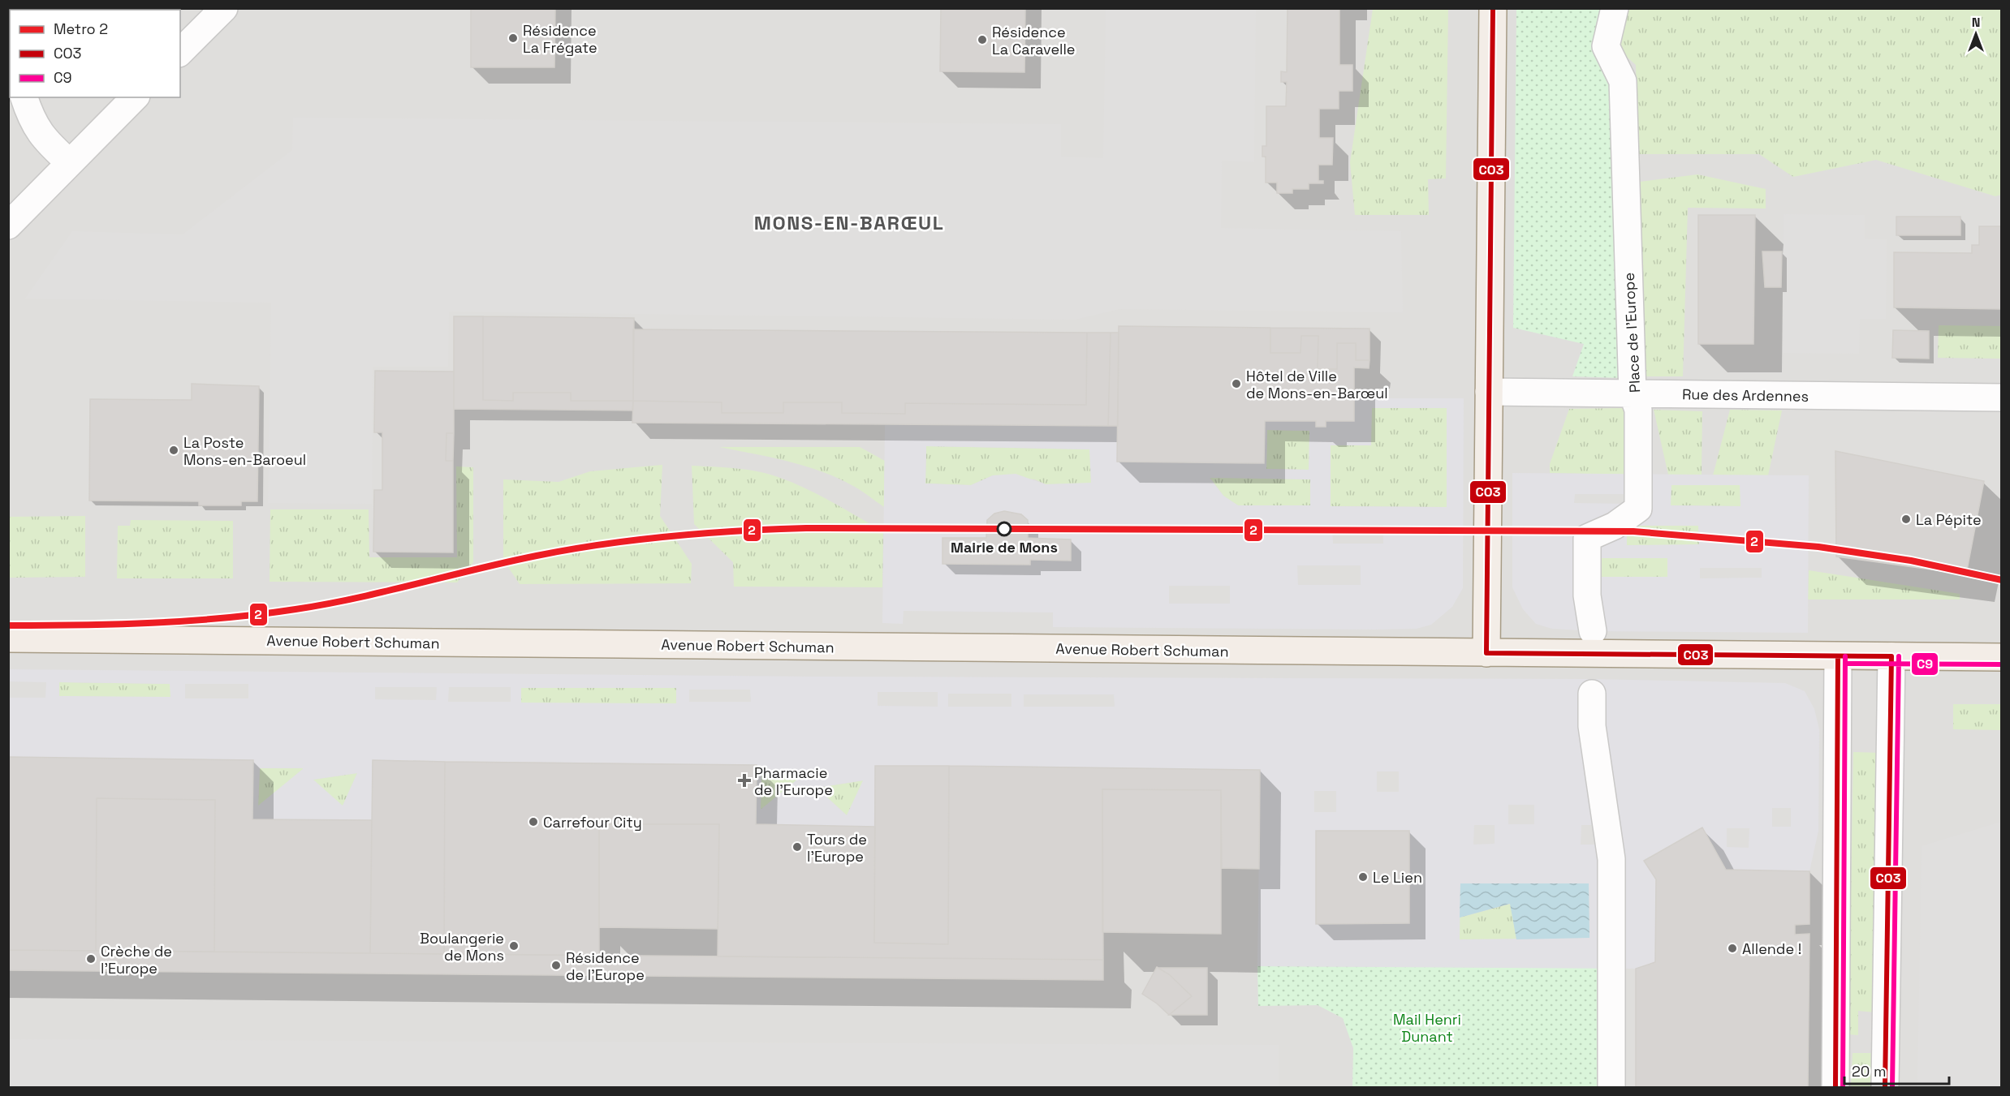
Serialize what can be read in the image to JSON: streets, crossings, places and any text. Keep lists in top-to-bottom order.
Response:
{
  "streets": {
    "main road": ["Avenue Robert Schuman"],
    "street": ["Place de l'Europe", "Rue des Ardennes"]
  },
  "crossings": [
    ["Place de l'Europe", "Rue des Ardennes"]
  ],
  "districts": ["MONS-EN-BARŒUL"],
  "parks": ["Mail Henri Dunant"],
  "places": {
    "other": [
      "Résidence La Frégate",
      "Résidence La Caravelle",
      "Hôtel de Ville de Mons-en-Barœul",
      "La Poste Mons-en-Baroeul",
      "La Pépite",
      "Mairie de Mons",
      "Carrefour City",
      "Tours de l'Europe",
      "Le Lien",
      "Boulangerie de Mons",
      "Allende !",
      "Crèche de l'Europe",
      "Résidence de l'Europe"
    ],
    "health": ["Pharmacie de l'Europe"]
  },
  "lines": ["transit line CO3", "metro line 2", "transit line C9"],
  "legend": ["Metro 2", "CO3", "C9"],
  "scale_bar": "20 m",
  "north": "top"
}
